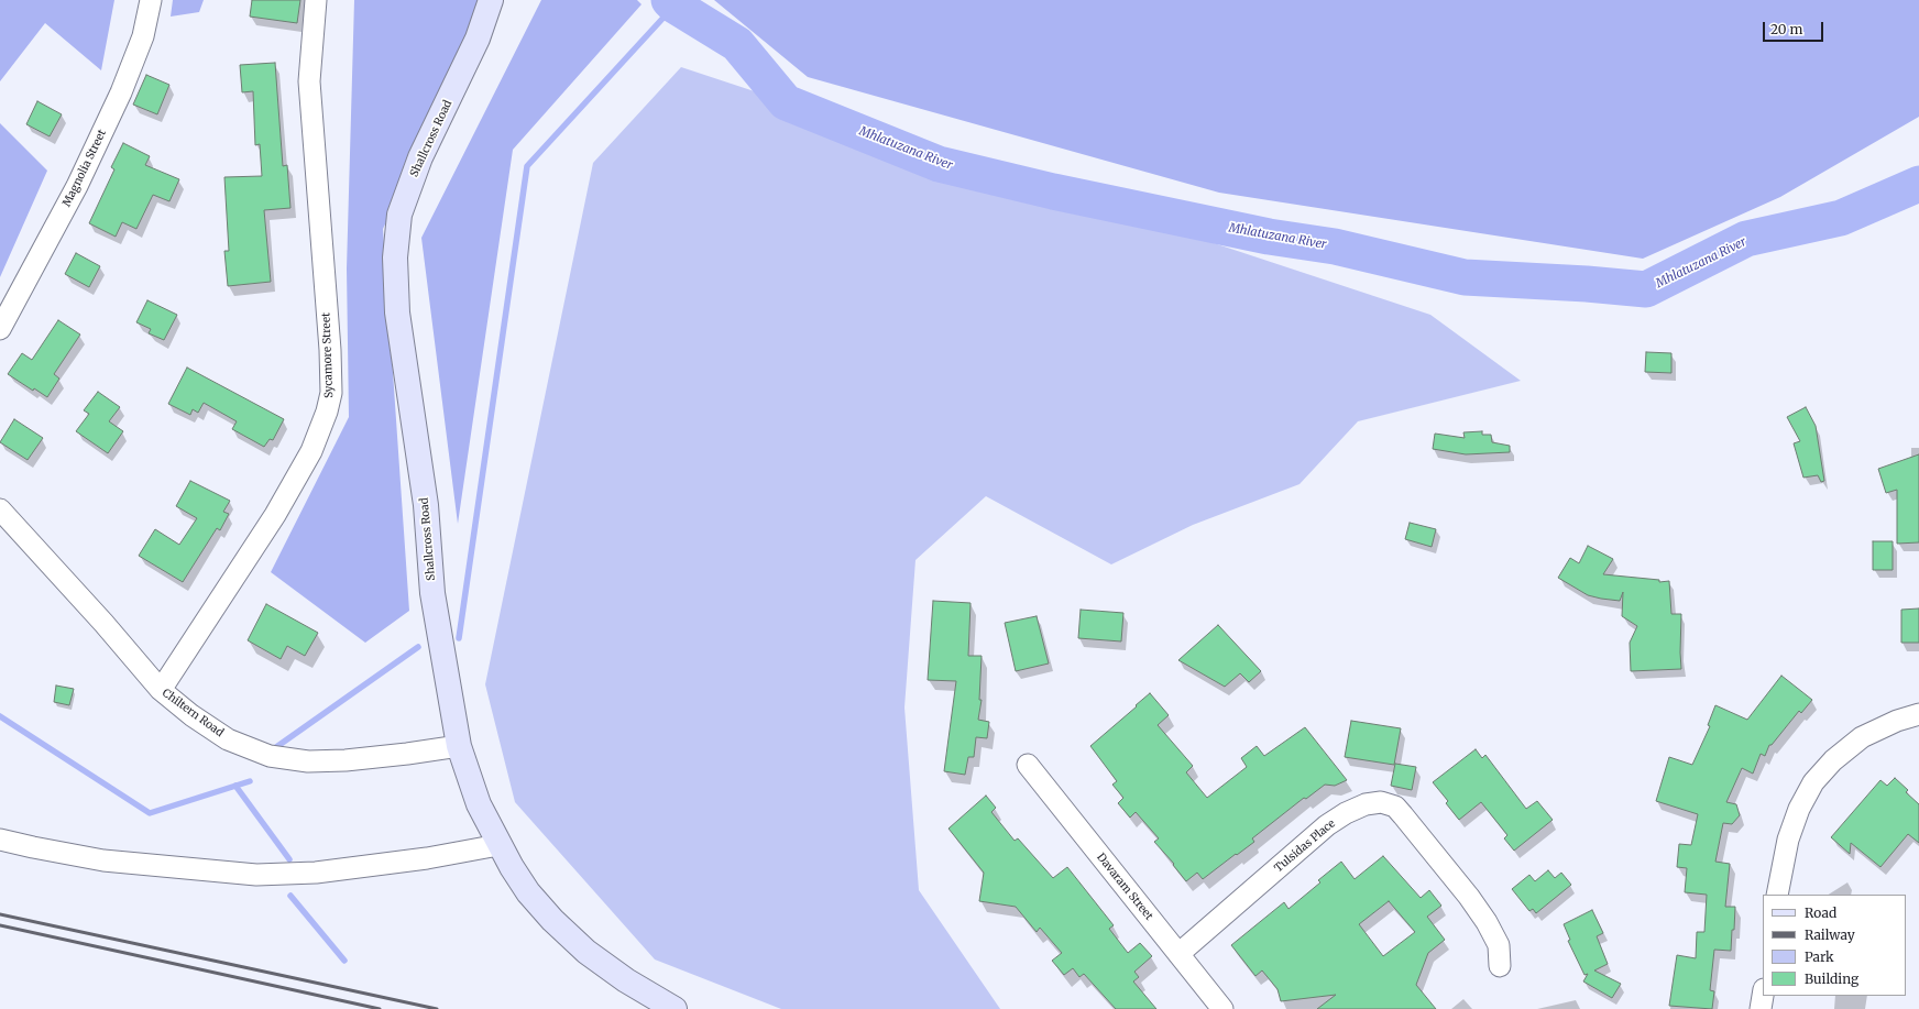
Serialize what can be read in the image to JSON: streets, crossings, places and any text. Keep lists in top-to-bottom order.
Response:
{
  "streets": {
    "street": [
      "Shallcross Road",
      "Magnolia Street",
      "Sycamore Street",
      "Chiltern Road",
      "Tulsidas Place",
      "Davaram Street"
    ]
  },
  "crossings": [
    ["Shallcross Road", "Chiltern Road"],
    ["Sycamore Street", "Chiltern Road"],
    ["Tulsidas Place", "Davaram Street"]
  ],
  "water": ["Mhlatuzana River"],
  "legend": [
    "Road",
    "Railway",
    "Park",
    "Building"
  ],
  "scale_bar": "20 m"
}
